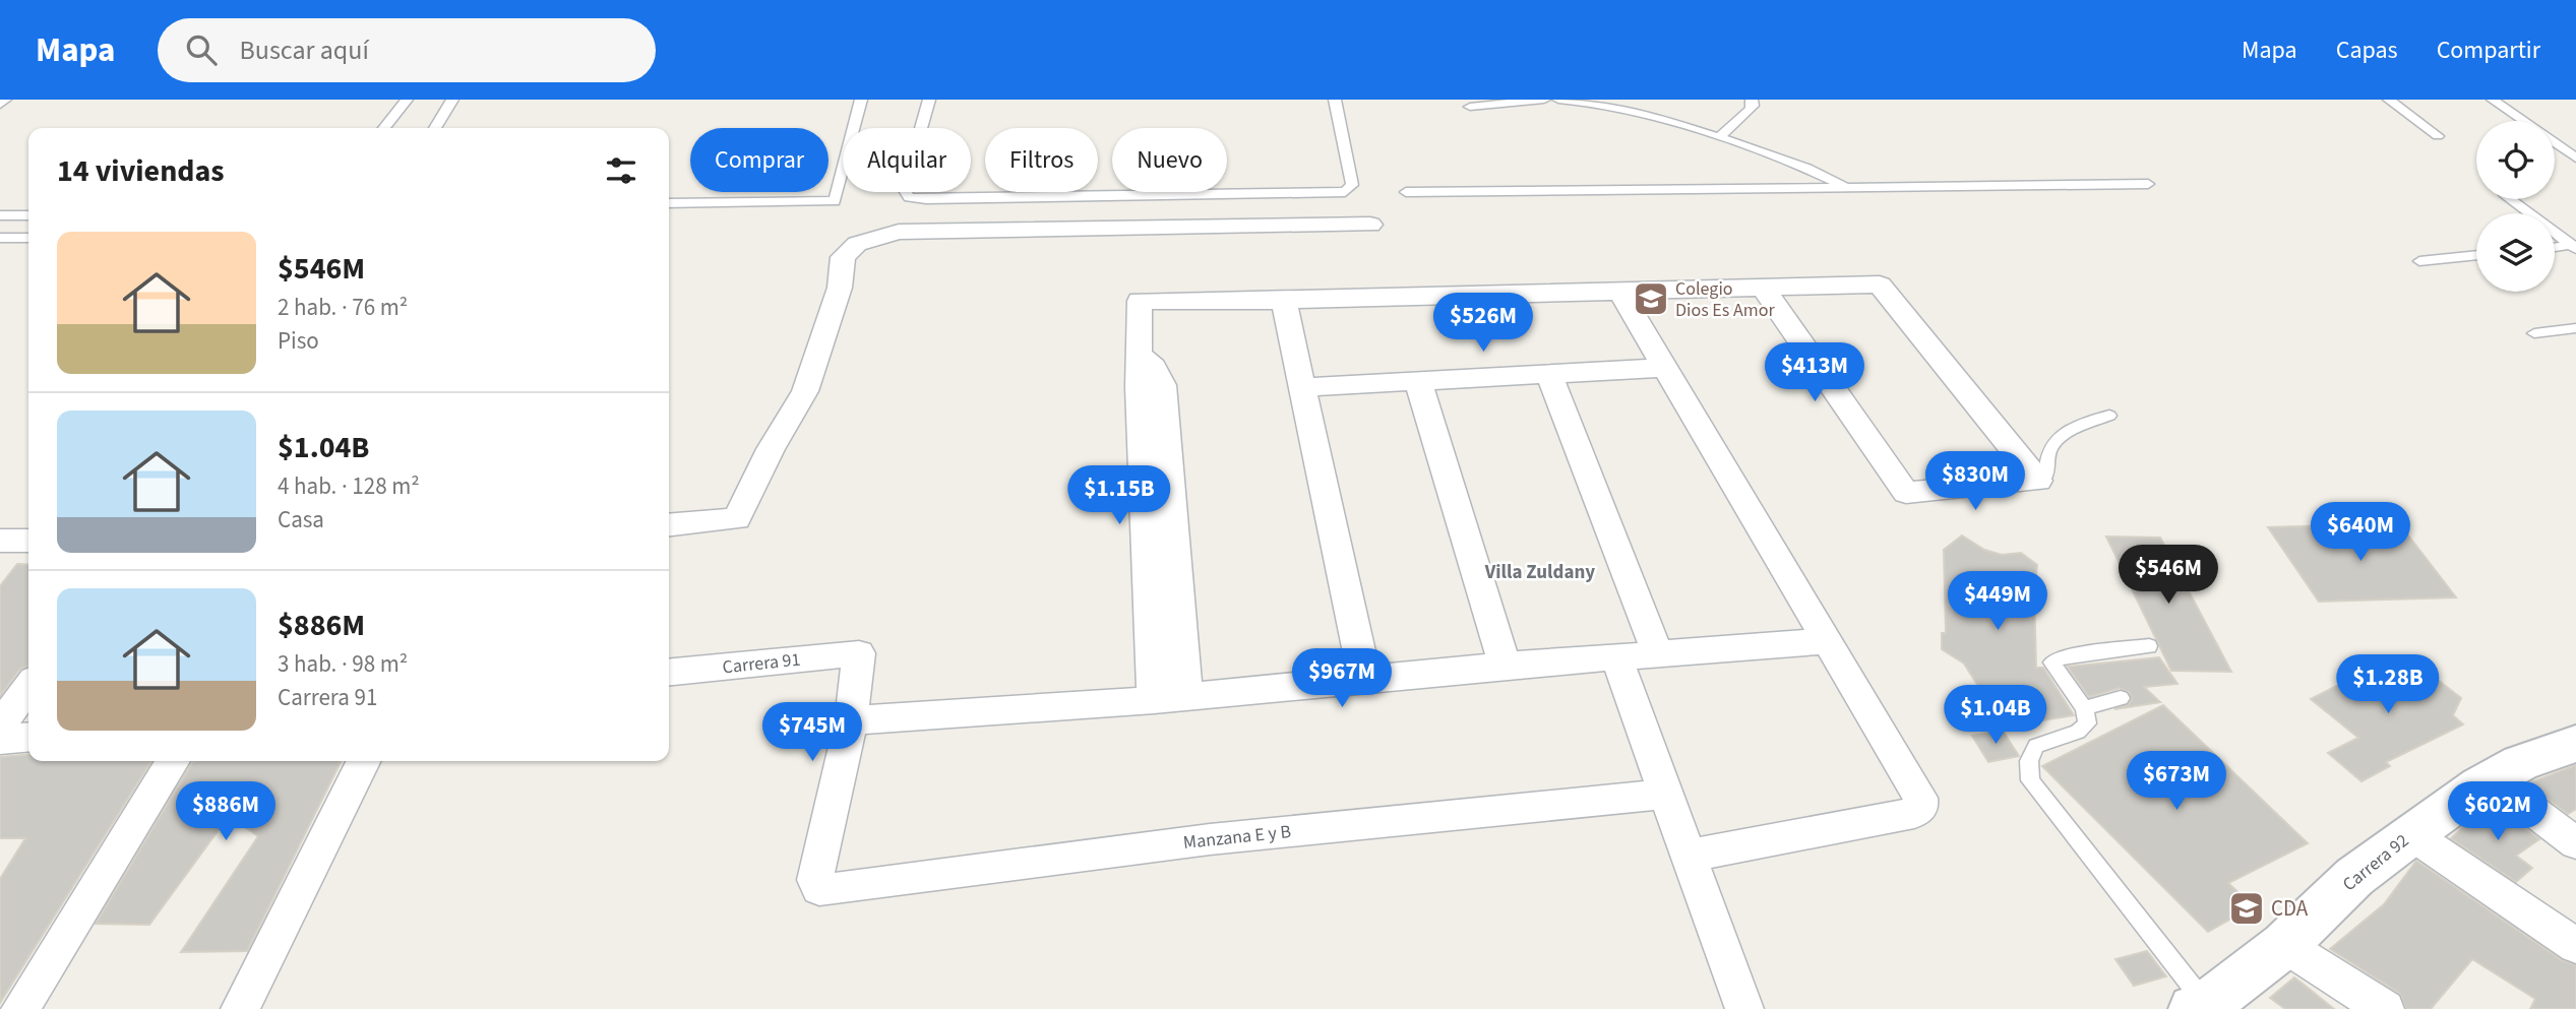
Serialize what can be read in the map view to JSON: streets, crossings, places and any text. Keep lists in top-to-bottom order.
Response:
{
  "streets": {
    "street": ["Carrera 91", "Manzana E y B", "Carrera 92"]
  },
  "crossings": [
    ["Carrera 91", "Manzana E y B"]
  ],
  "districts": ["Villa Zuldany"],
  "places": {
    "school or university": ["Colegio Dios Es Amor", "CDA"]
  },
  "page": {
    "header": "Mapa",
    "search": "Buscar aquí",
    "nav": ["Mapa", "Capas", "Compartir"],
    "chip": [
      "Comprar",
      "Alquilar",
      "Filtros",
      "Nuevo"
    ],
    "heading": "14 viviendas",
    "list": [
      {
        "name": "$546M",
        "note": "2 hab. · 76 m² · Piso"
      },
      {
        "name": "$1.04B",
        "note": "4 hab. · 128 m² · Casa"
      },
      {
        "name": "$886M",
        "note": "3 hab. · 98 m² · Carrera 91"
      }
    ],
    "price": [
      "$526M",
      "$413M",
      "$830M",
      "$1.15B",
      "$640M",
      "$546M",
      "$449M",
      "$967M",
      "$1.28B",
      "$1.04B",
      "$745M",
      "$673M",
      "$886M",
      "$602M"
    ]
  }
}
